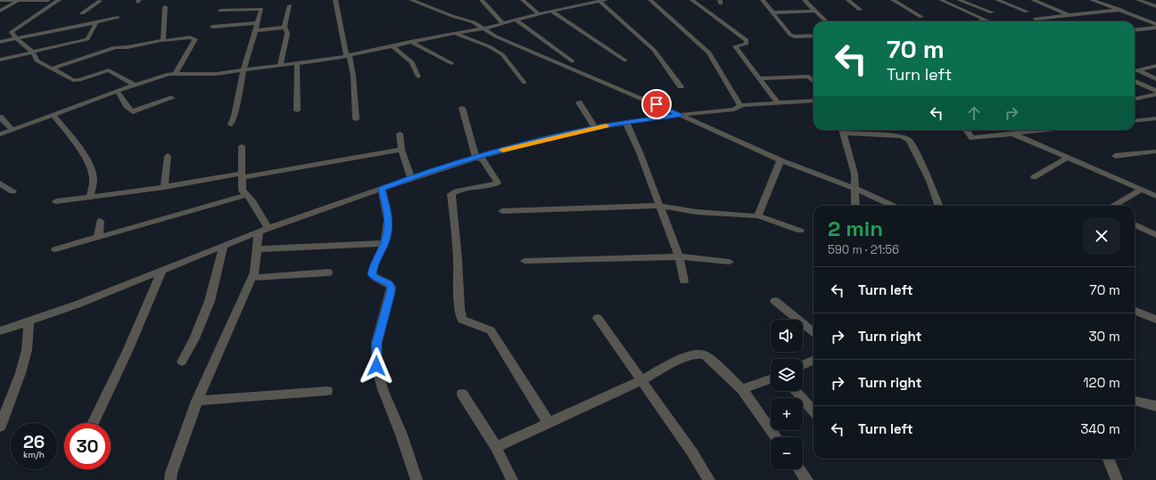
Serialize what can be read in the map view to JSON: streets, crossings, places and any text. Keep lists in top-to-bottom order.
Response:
{
  "page": {
    "turn": ["70 m", "Turn left"],
    "heading": ["2 min", "590 m · 21:56"],
    "list": [
      {
        "name": "Turn left",
        "value": "70 m"
      },
      {
        "name": "Turn right",
        "value": "30 m"
      },
      {
        "name": "Turn right",
        "value": "120 m"
      },
      {
        "name": "Turn left",
        "value": "340 m"
      }
    ],
    "map_buttons": ["+", "−"],
    "speed": "26 km/h",
    "limit": "30"
  }
}
